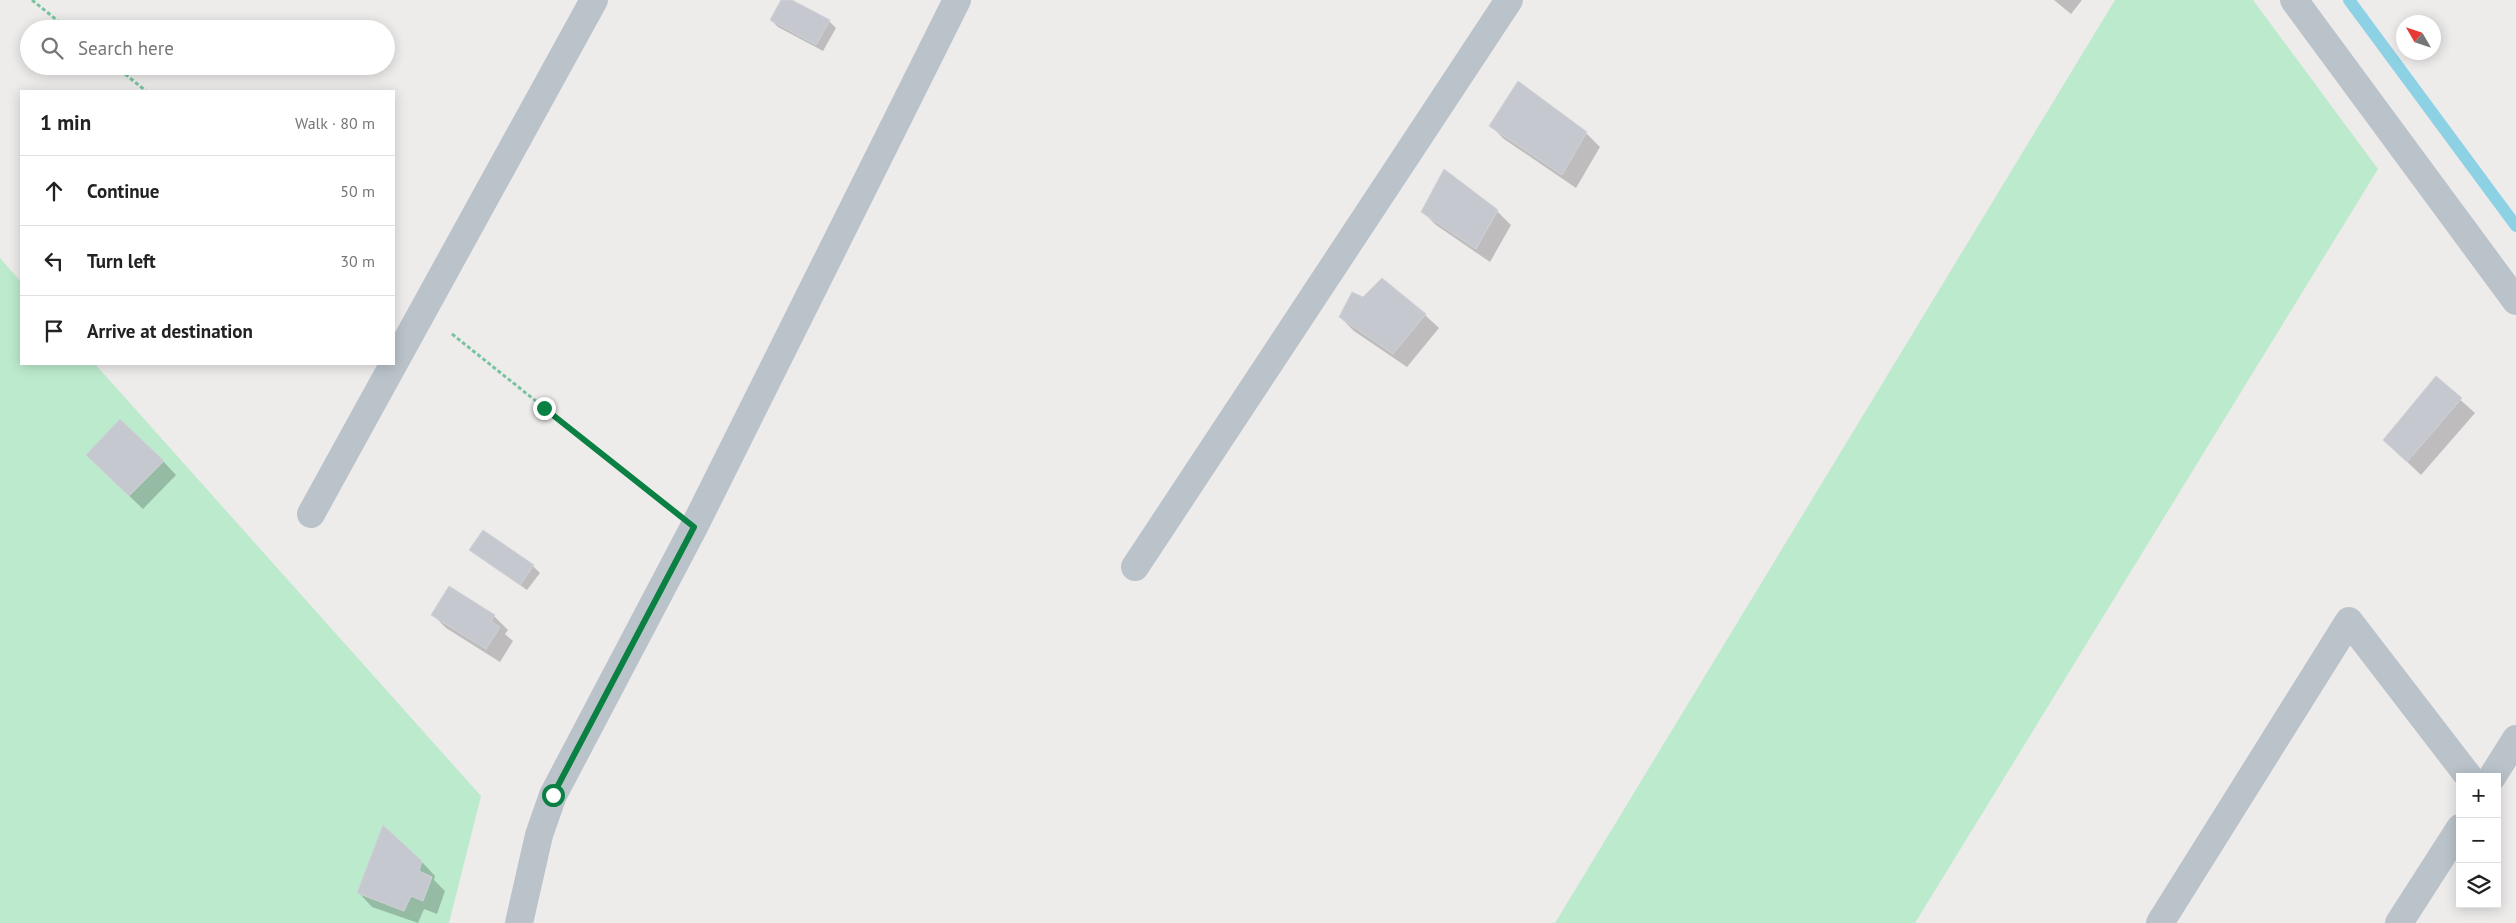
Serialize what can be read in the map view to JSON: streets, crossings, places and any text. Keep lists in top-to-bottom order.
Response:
{
  "north": "top left",
  "page": {
    "search": "Search here",
    "heading": ["1 min", "Walk · 80 m"],
    "list": [
      ["Continue", "50 m"],
      ["Turn left", "30 m"],
      "Arrive at destination"
    ],
    "map_buttons": ["+", "−"]
  }
}
